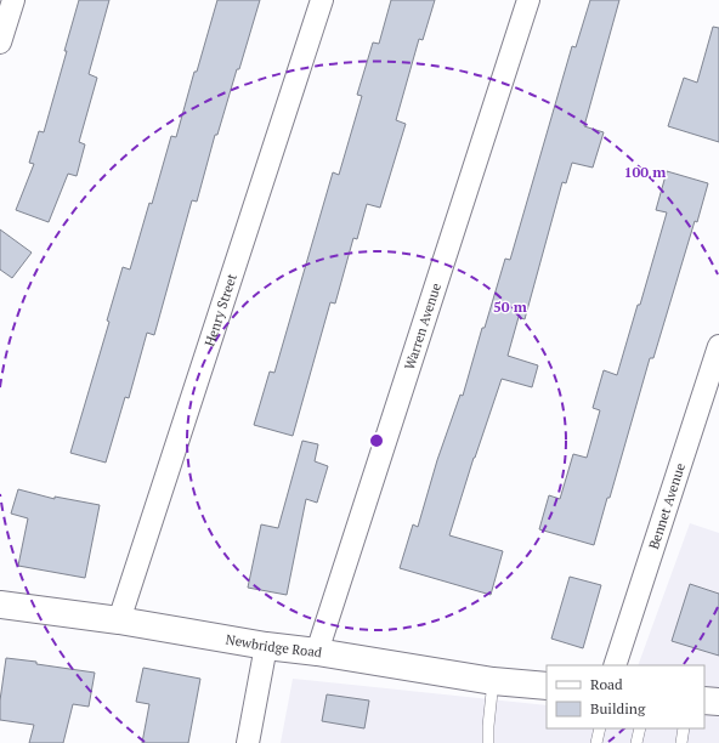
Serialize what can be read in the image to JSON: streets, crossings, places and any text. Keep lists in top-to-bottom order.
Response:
{
  "streets": {
    "main road": ["Newbridge Road"],
    "street": ["Henry Street", "Warren Avenue", "Bennet Avenue"]
  },
  "crossings": [
    ["Henry Street", "Newbridge Road"],
    ["Warren Avenue", "Newbridge Road"]
  ],
  "legend": ["Road", "Building"],
  "rings": ["100 m", "50 m"]
}
